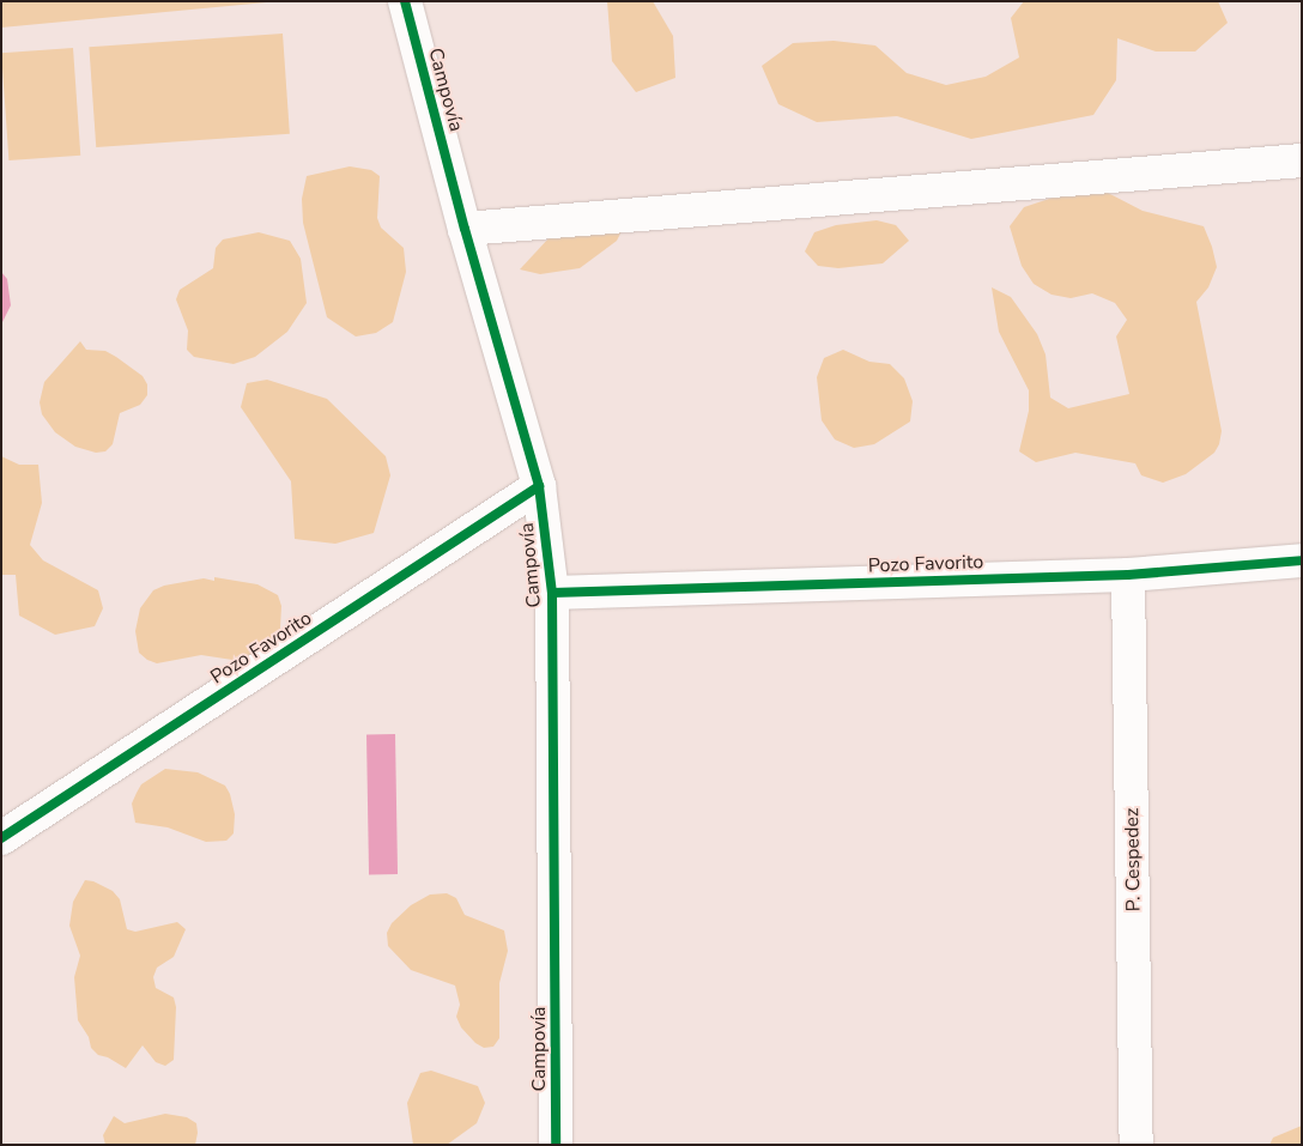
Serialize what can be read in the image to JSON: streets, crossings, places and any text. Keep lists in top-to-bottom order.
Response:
{
  "streets": {
    "street": ["Campovía", "Pozo Favorito", "P. Cespedez"]
  },
  "crossings": [
    ["Campovía", "Pozo Favorito"],
    ["Pozo Favorito", "P. Cespedez"]
  ]
}
